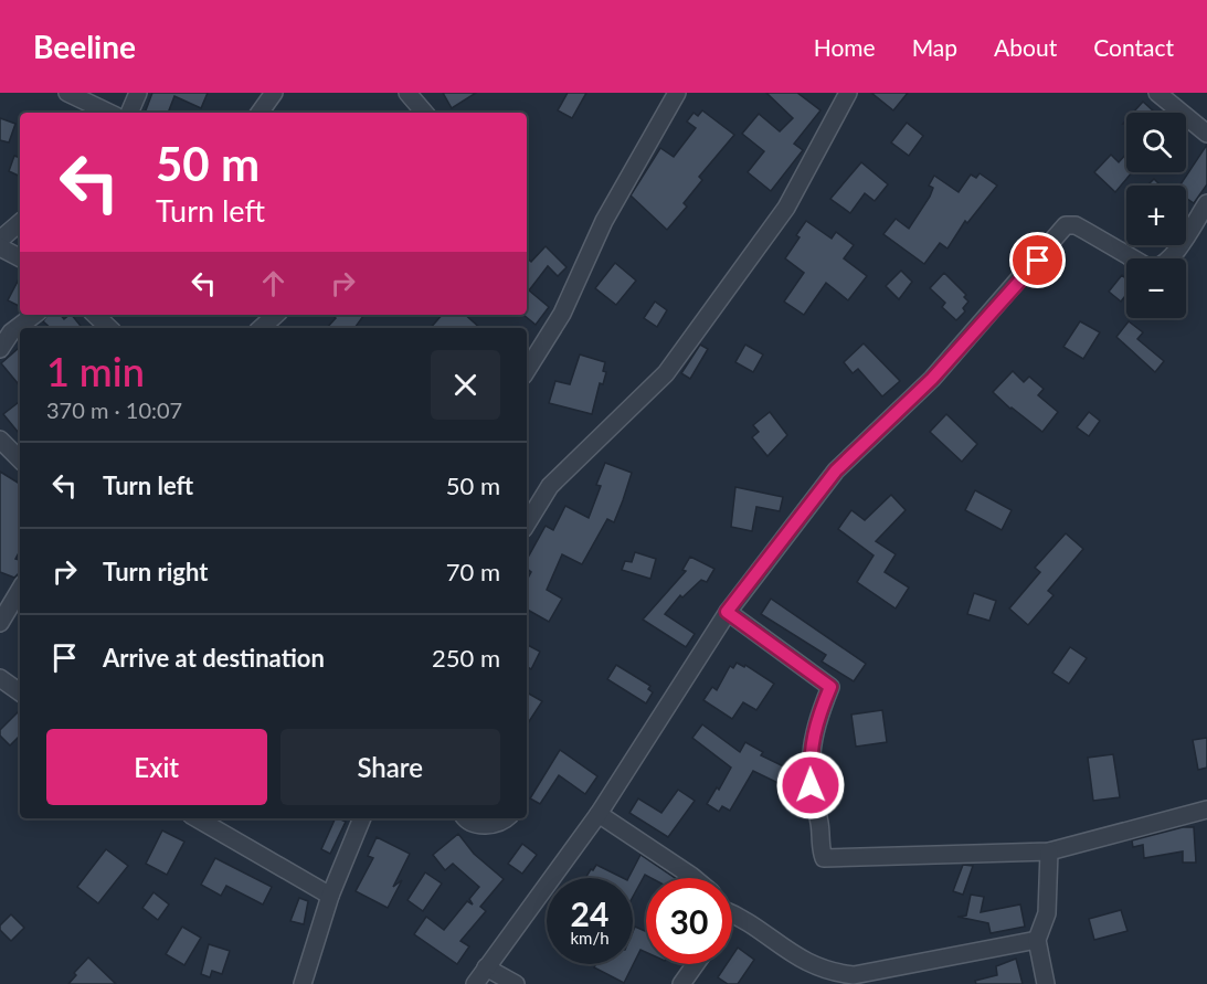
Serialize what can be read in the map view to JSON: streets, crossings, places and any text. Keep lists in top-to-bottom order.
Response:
{
  "page": {
    "header": "Beeline",
    "nav": [
      "Home",
      "Map",
      "About",
      "Contact"
    ],
    "map_buttons": ["+", "−"],
    "turn": ["50 m", "Turn left"],
    "heading": ["1 min", "370 m · 10:07"],
    "list": [
      {
        "name": "Turn left",
        "value": "50 m"
      },
      {
        "name": "Turn right",
        "value": "70 m"
      },
      {
        "name": "Arrive at destination",
        "value": "250 m"
      }
    ],
    "buttons": ["Exit", "Share"],
    "speed": "24 km/h",
    "limit": "30"
  }
}
